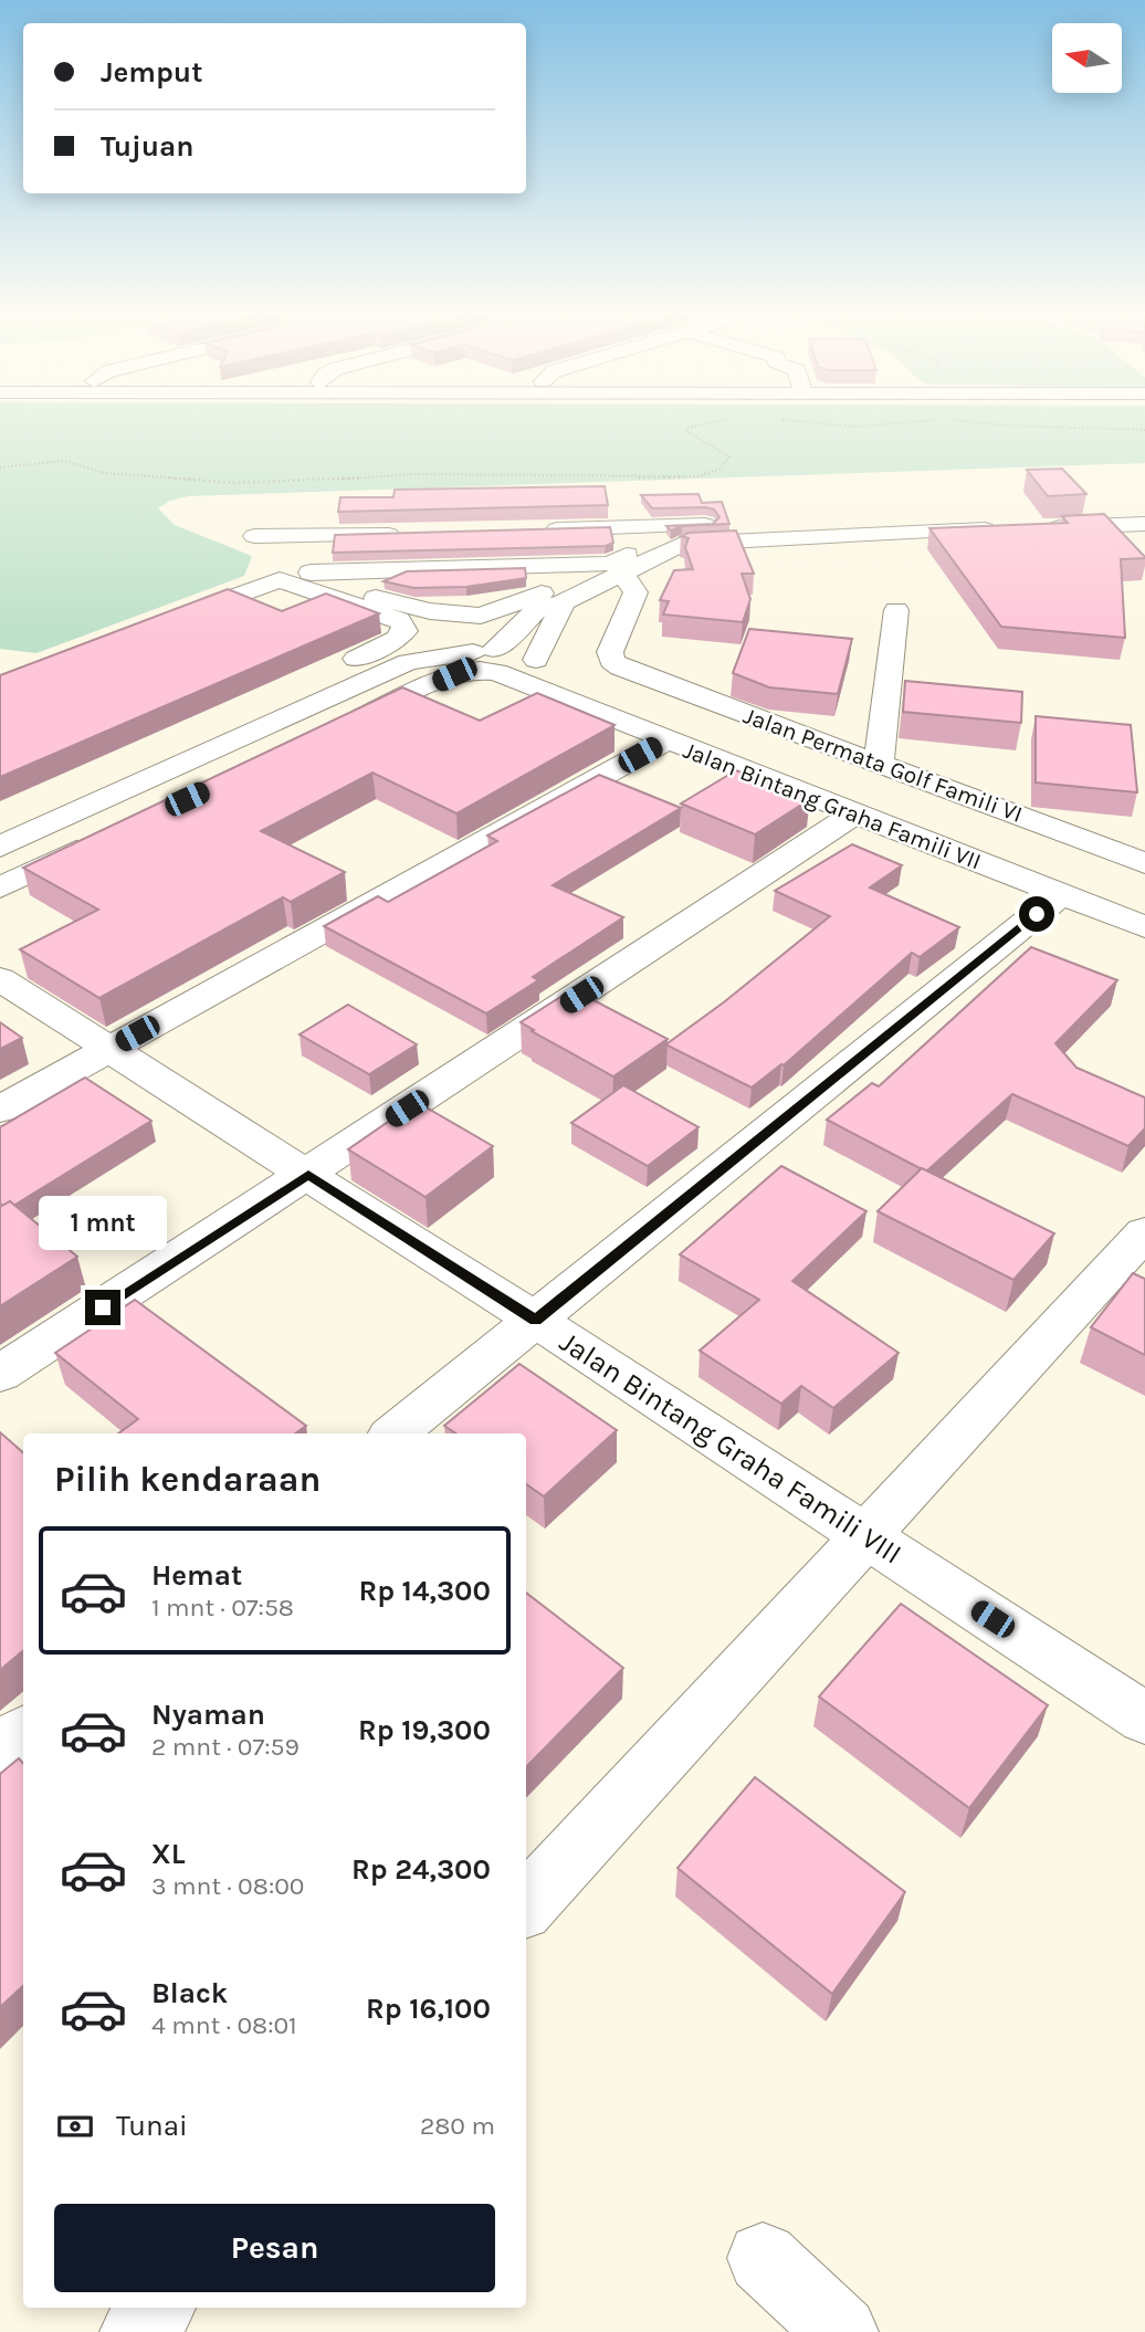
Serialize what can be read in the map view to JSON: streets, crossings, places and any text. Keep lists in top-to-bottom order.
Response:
{
  "streets": {
    "street": ["Jalan Permata Golf Famili VI", "Jalan Bintang Graha Famili VII", "Jalan Bintang Graha Famili VIII"]
  },
  "north": "left",
  "page": {
    "banner": ["Jemput", "Tujuan"],
    "bubble": "1 mnt",
    "heading": "Pilih kendaraan",
    "list": [
      {
        "name": "Hemat",
        "note": "1 mnt · 07:58",
        "value": "Rp 14,300"
      },
      {
        "name": "Nyaman",
        "note": "2 mnt · 07:59",
        "value": "Rp 19,300"
      },
      {
        "name": "XL",
        "note": "3 mnt · 08:00",
        "value": "Rp 24,300"
      },
      {
        "name": "Black",
        "note": "4 mnt · 08:01",
        "value": "Rp 16,100"
      }
    ],
    "pay": ["Tunai", "280 m"],
    "buttons": "Pesan"
  }
}
